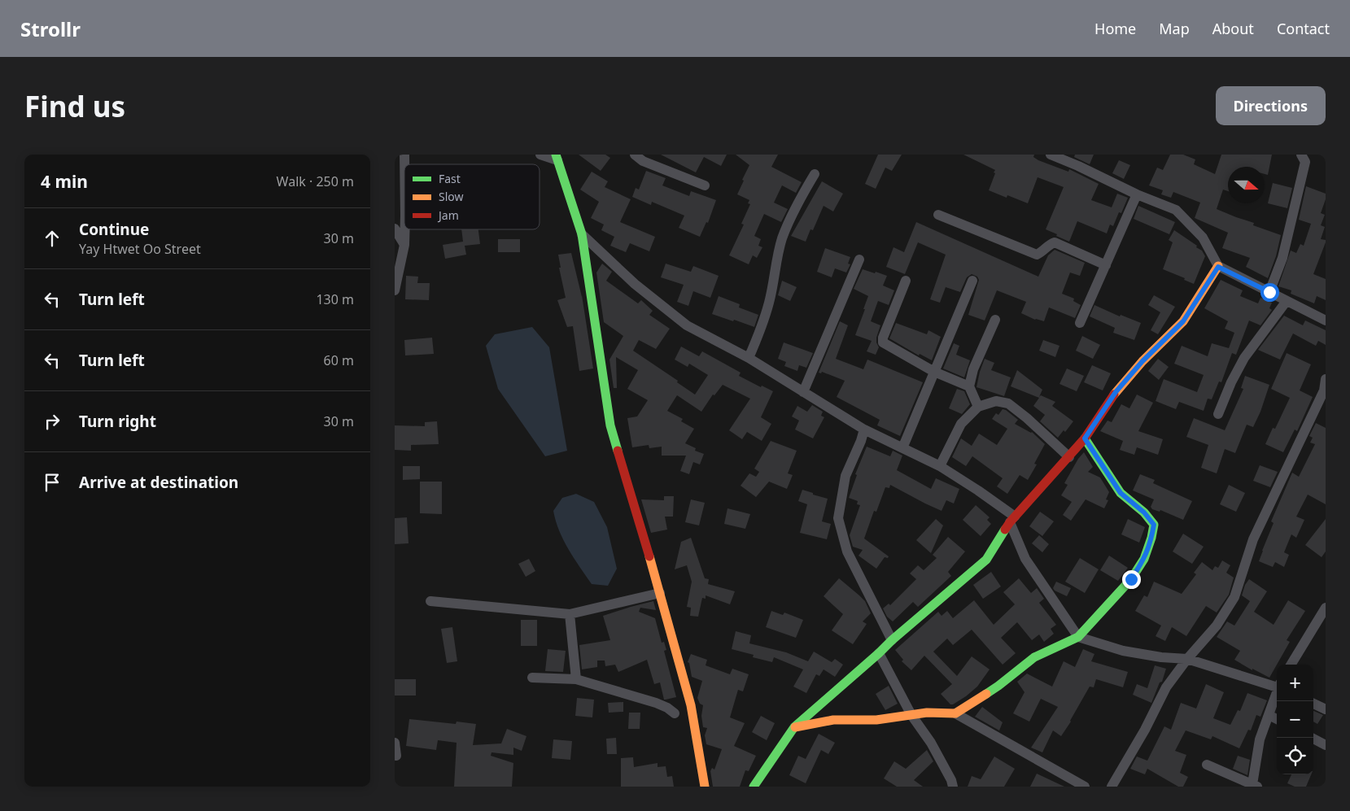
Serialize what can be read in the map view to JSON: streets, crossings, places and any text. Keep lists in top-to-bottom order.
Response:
{
  "legend": ["Fast", "Slow", "Jam"],
  "north": "right",
  "page": {
    "header": "Strollr",
    "nav": [
      "Home",
      "Map",
      "About",
      "Contact"
    ],
    "buttons": "Directions",
    "title": "Find us",
    "heading": ["4 min", "Walk · 250 m"],
    "list": [
      ["Continue", "Yay Htwet Oo Street", "30 m"],
      ["Turn left", "130 m"],
      ["Turn left", "60 m"],
      ["Turn right", "30 m"],
      "Arrive at destination"
    ],
    "map_buttons": ["+", "−"]
  }
}
